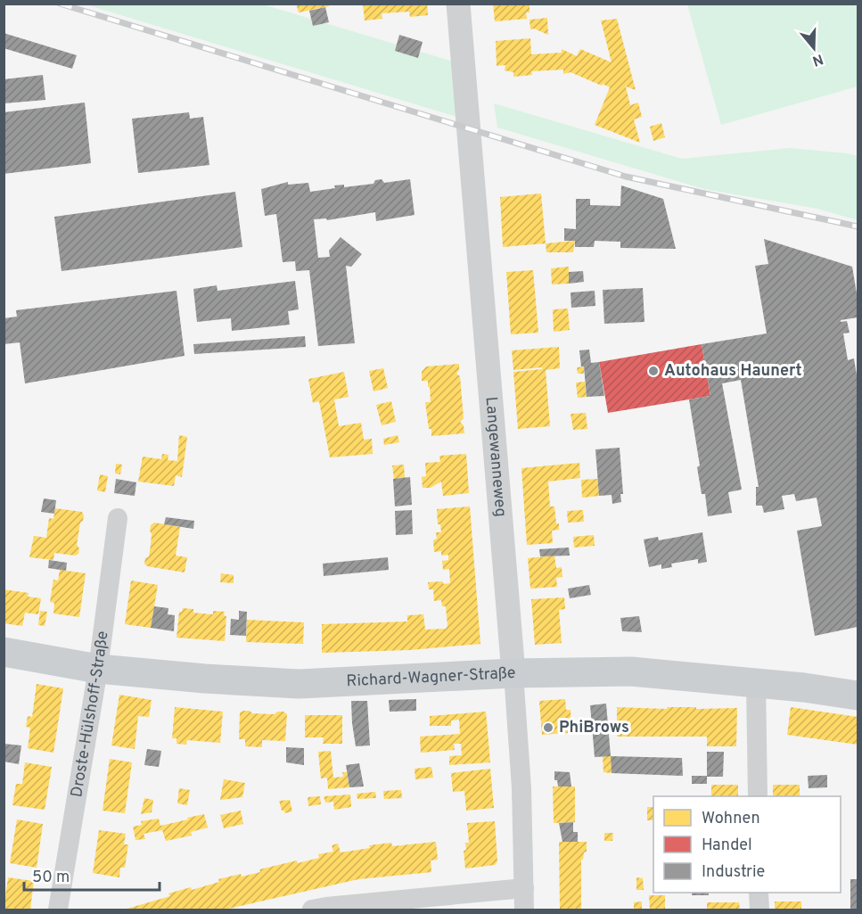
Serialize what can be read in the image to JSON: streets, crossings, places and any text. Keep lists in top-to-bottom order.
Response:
{
  "streets": {
    "main road": ["Richard-Wagner-Straße"],
    "street": ["Langewanneweg", "Droste-Hülshoff-Straße"]
  },
  "crossings": [
    ["Langewanneweg", "Richard-Wagner-Straße"],
    ["Richard-Wagner-Straße", "Droste-Hülshoff-Straße"]
  ],
  "places": ["Autohaus Haunert", "PhiBrows"],
  "legend": ["Wohnen", "Handel", "Industrie"],
  "scale_bar": "50 m",
  "north": "bottom"
}
